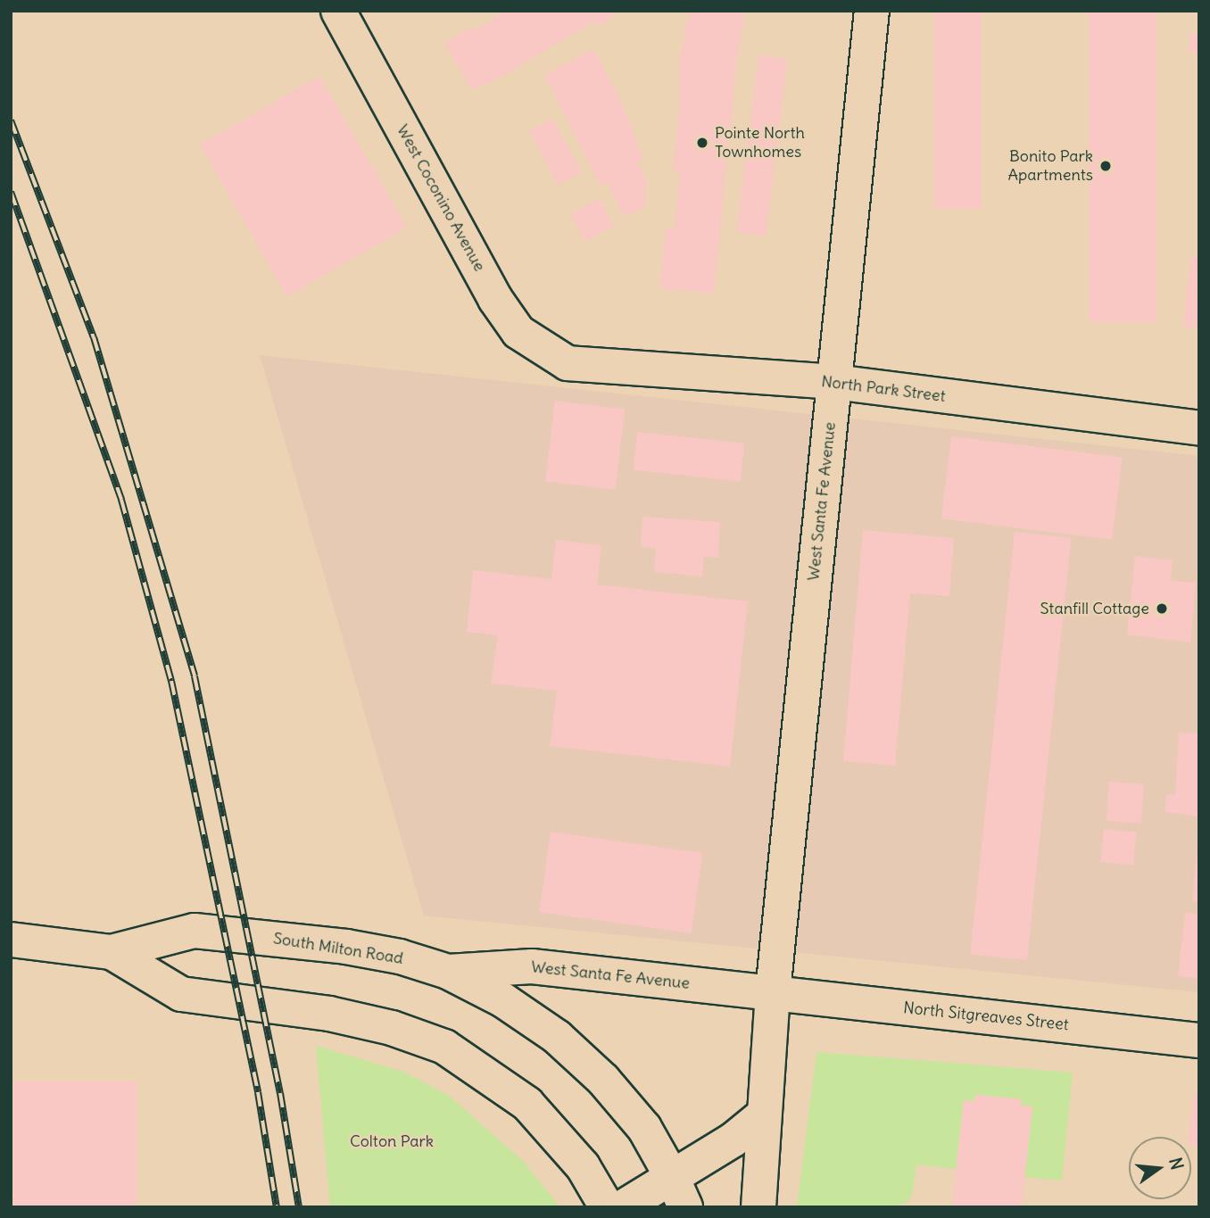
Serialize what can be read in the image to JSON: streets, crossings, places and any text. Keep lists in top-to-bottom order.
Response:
{
  "streets": {
    "street": [
      "West Coconino Avenue",
      "North Park Street",
      "West Santa Fe Avenue",
      "South Milton Road",
      "North Sitgreaves Street"
    ]
  },
  "crossings": [
    ["West Coconino Avenue", "North Park Street"],
    ["North Park Street", "West Santa Fe Avenue"],
    ["West Santa Fe Avenue", "South Milton Road"],
    ["West Santa Fe Avenue", "North Sitgreaves Street"]
  ],
  "parks": ["Colton Park"],
  "places": ["Pointe North Townhomes", "Bonito Park Apartments", "Stanfill Cottage"],
  "north": "right"
}
